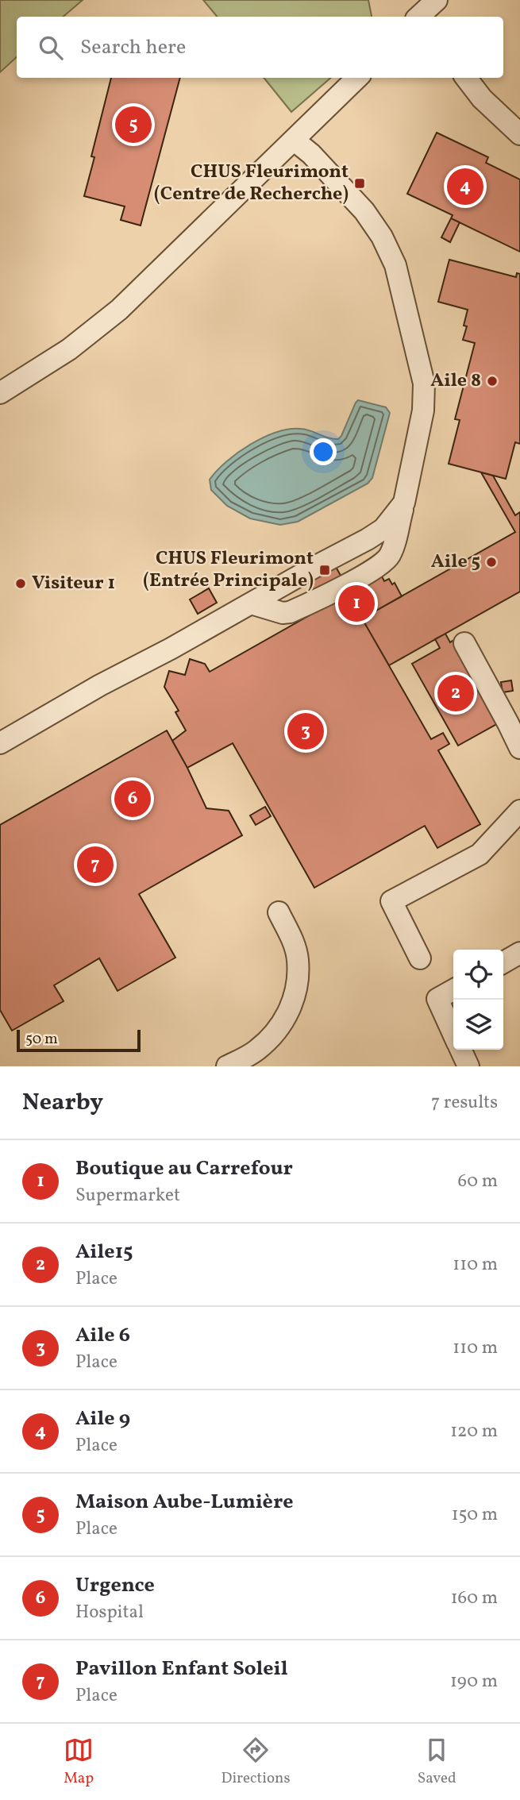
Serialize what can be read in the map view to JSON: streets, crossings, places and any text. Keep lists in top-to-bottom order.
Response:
{
  "places": {
    "transit": ["CHUS Fleurimont (Centre de Recherche)", "CHUS Fleurimont (Entrée Principale)"],
    "other": ["Aile 8", "Aile 5", "Visiteur 1"]
  },
  "scale_bar": "50 m",
  "page": {
    "search": "Search here",
    "pins": [
      "5",
      "4",
      "1",
      "2",
      "3",
      "6",
      "7"
    ],
    "scale": "50 m",
    "heading": ["Nearby", "7 results"],
    "list": [
      {
        "mark": "1",
        "name": "Boutique au Carrefour",
        "note": "Supermarket",
        "value": "60 m"
      },
      {
        "mark": "2",
        "name": "Aile15",
        "note": "Place",
        "value": "110 m"
      },
      {
        "mark": "3",
        "name": "Aile 6",
        "note": "Place",
        "value": "110 m"
      },
      {
        "mark": "4",
        "name": "Aile 9",
        "note": "Place",
        "value": "120 m"
      },
      {
        "mark": "5",
        "name": "Maison Aube-Lumière",
        "note": "Place",
        "value": "150 m"
      },
      {
        "mark": "6",
        "name": "Urgence",
        "note": "Hospital",
        "value": "160 m"
      },
      {
        "mark": "7",
        "name": "Pavillon Enfant Soleil",
        "note": "Place",
        "value": "190 m"
      }
    ],
    "nav": ["Map", "Directions", "Saved"]
  }
}
